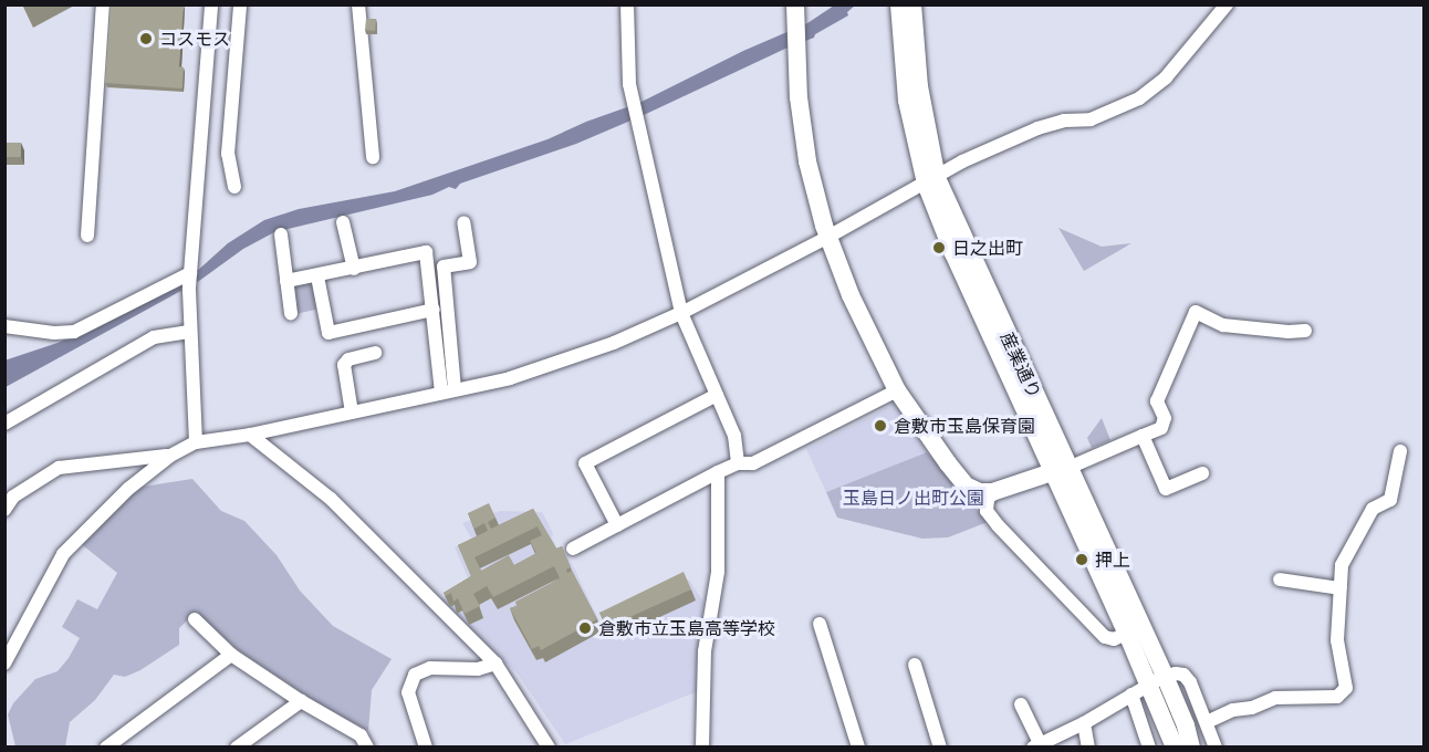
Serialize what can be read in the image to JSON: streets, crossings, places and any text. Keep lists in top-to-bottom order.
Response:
{
  "streets": {
    "street": ["産業通り"]
  },
  "parks": ["玉島日ノ出町公園"],
  "places": [
    "コスモス",
    "日之出町",
    "倉敷市玉島保育園",
    "押上",
    "倉敷市立玉島高等学校"
  ]
}
